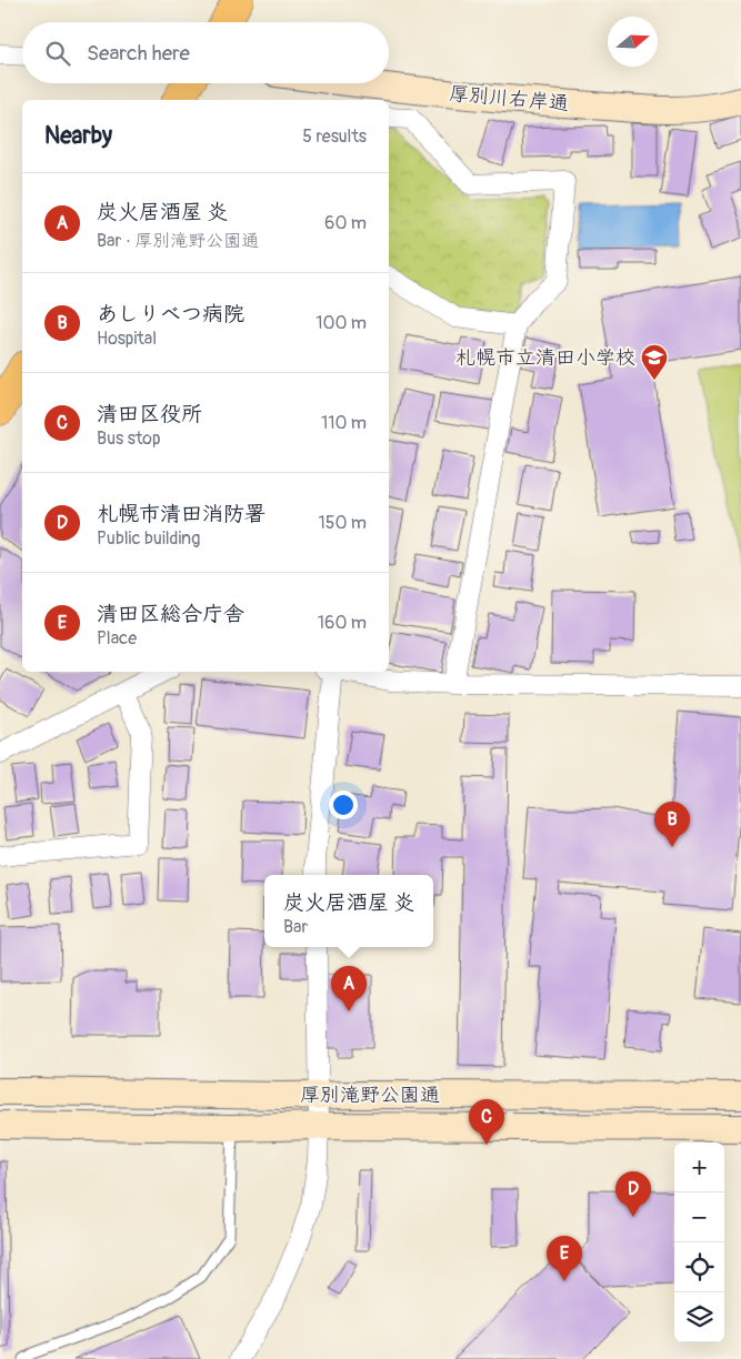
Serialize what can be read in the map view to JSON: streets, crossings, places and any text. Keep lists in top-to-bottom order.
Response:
{
  "streets": {
    "main road": ["厚別川右岸通", "厚別滝野公園通"]
  },
  "places": {
    "school or university": ["札幌市立清田小学校"]
  },
  "north": "right",
  "page": {
    "search": "Search here",
    "heading": ["Nearby", "5 results"],
    "list": [
      {
        "mark": "A",
        "name": "炭火居酒屋 炎",
        "note": "Bar · 厚別滝野公園通",
        "value": "60 m"
      },
      {
        "mark": "B",
        "name": "あしりべつ病院",
        "note": "Hospital",
        "value": "100 m"
      },
      {
        "mark": "C",
        "name": "清田区役所",
        "note": "Bus stop",
        "value": "110 m"
      },
      {
        "mark": "D",
        "name": "札幌市清田消防署",
        "note": "Public building",
        "value": "150 m"
      },
      {
        "mark": "E",
        "name": "清田区総合庁舎",
        "note": "Place",
        "value": "160 m"
      }
    ],
    "pins": [
      "B",
      "A",
      "C",
      "D",
      "E"
    ],
    "popup": ["炭火居酒屋 炎", "Bar"],
    "map_buttons": ["+", "−"]
  }
}
